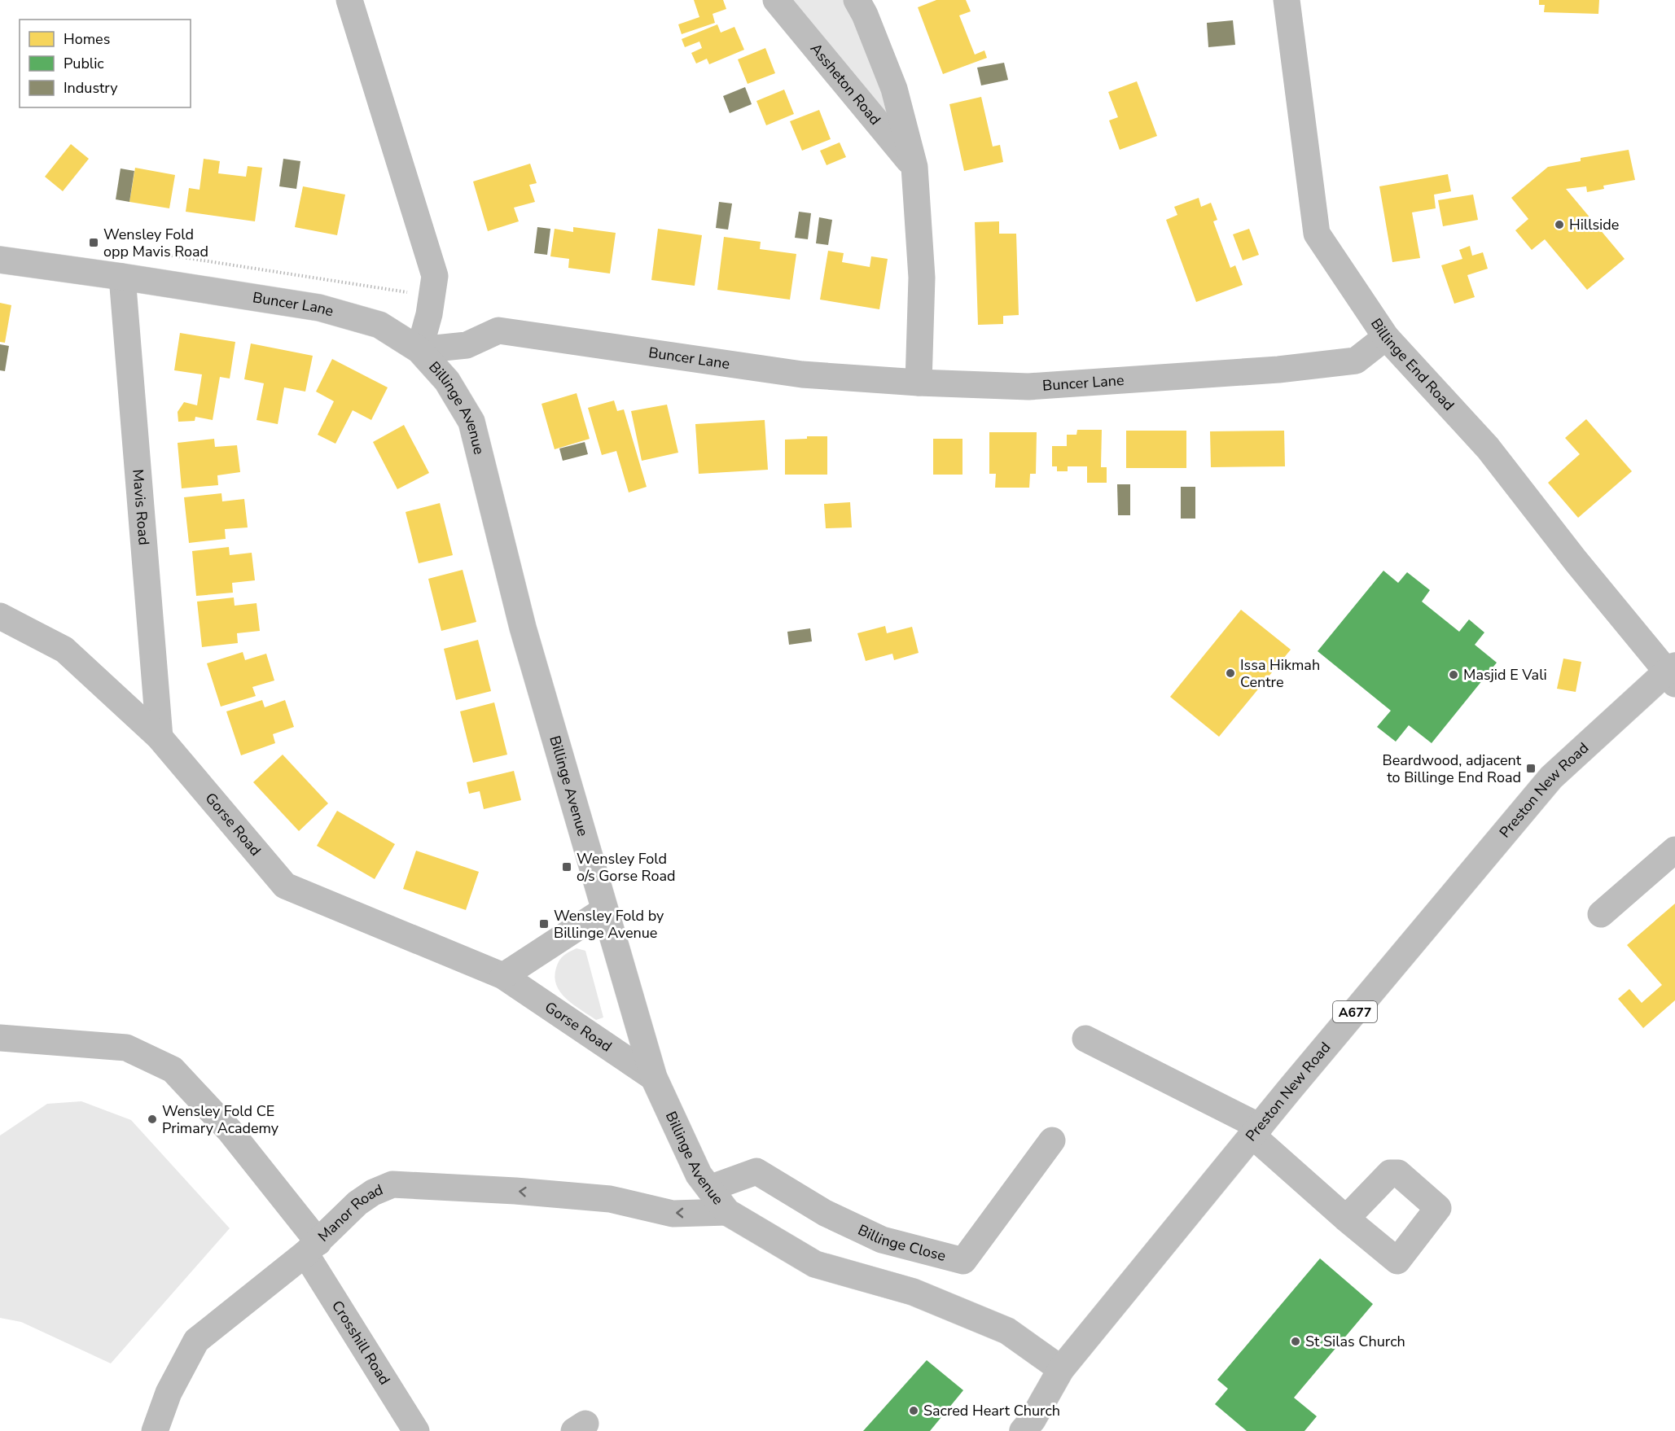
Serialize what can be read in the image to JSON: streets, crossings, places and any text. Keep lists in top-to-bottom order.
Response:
{
  "streets": {
    "main road": [
      "Assheton Road",
      "Buncer Lane",
      "Billinge End Road",
      "Billinge Avenue",
      "Mavis Road",
      "Preston New Road",
      "Gorse Road",
      "A677",
      "Manor Road",
      "Billinge Close",
      "Crosshill Road"
    ]
  },
  "crossings": [
    ["Assheton Road", "Buncer Lane"],
    ["Buncer Lane", "Billinge End Road"],
    ["Buncer Lane", "Billinge Avenue"],
    ["Buncer Lane", "Mavis Road"],
    ["Billinge End Road", "Preston New Road"],
    ["Billinge Avenue", "Preston New Road"],
    ["Billinge Avenue", "Gorse Road"],
    ["Billinge Avenue", "Manor Road"],
    ["Billinge Avenue", "Billinge Close"],
    ["Mavis Road", "Gorse Road"],
    ["Manor Road", "Crosshill Road"]
  ],
  "one_way": ["Manor Road"],
  "places": {
    "other": [
      "Hillside",
      "Issa Hikmah Centre",
      "Masjid E Vali",
      "Wensley Fold CE Primary Academy",
      "St Silas Church",
      "Sacred Heart Church"
    ],
    "transit": [
      "Wensley Fold opp Mavis Road",
      "Beardwood, adjacent to Billinge End Road",
      "Wensley Fold o/s Gorse Road",
      "Wensley Fold by Billinge Avenue"
    ]
  },
  "legend": ["Homes", "Public", "Industry"]
}
